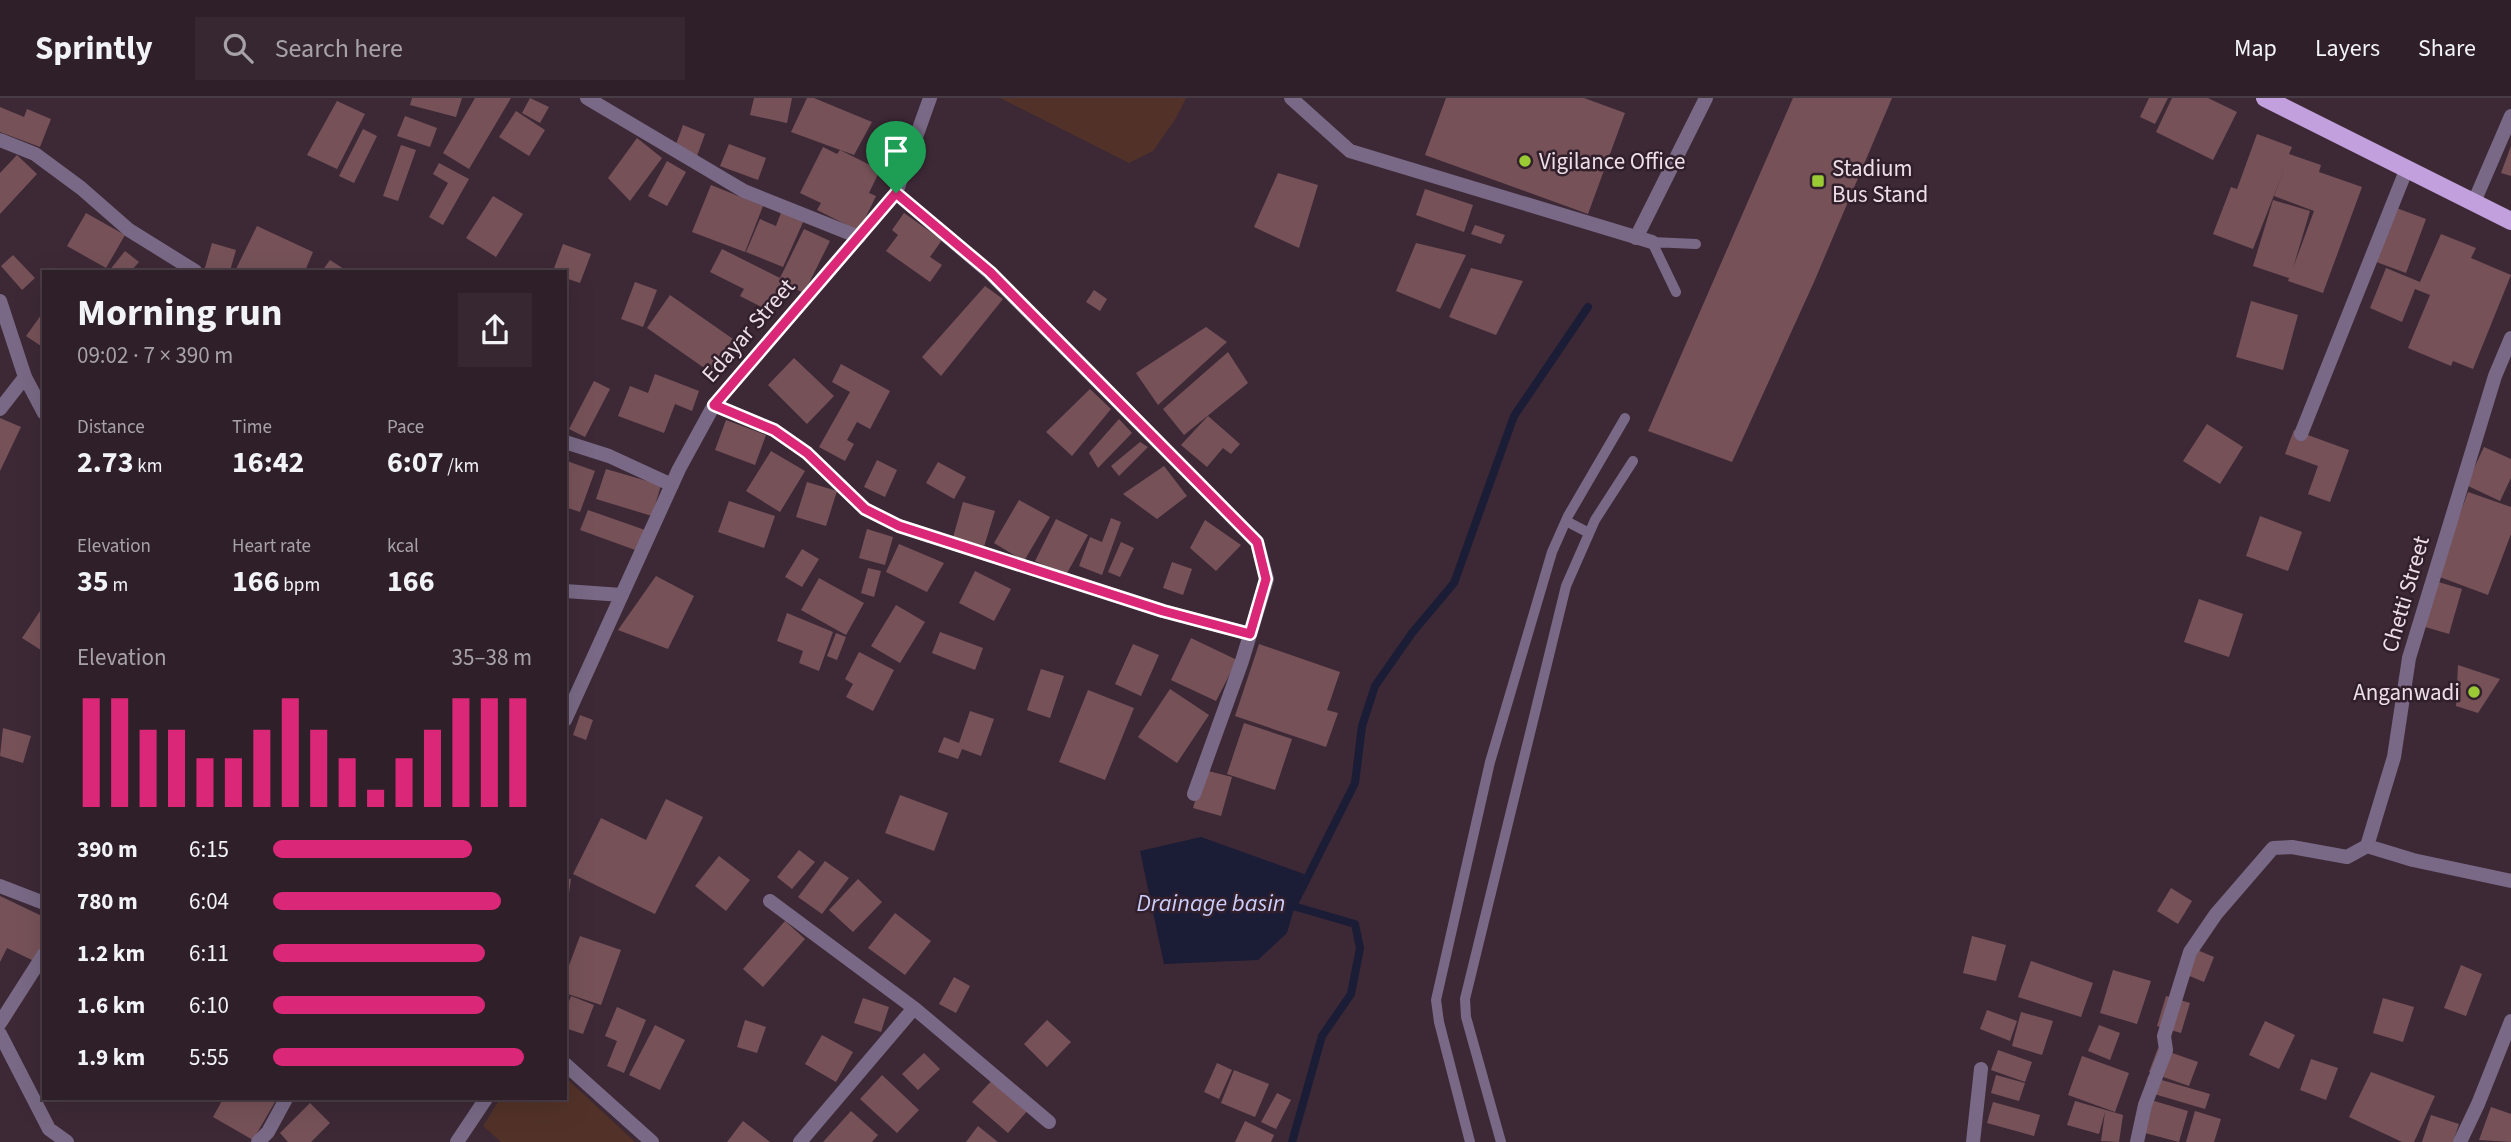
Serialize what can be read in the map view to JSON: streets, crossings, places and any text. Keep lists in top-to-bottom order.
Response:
{
  "streets": {
    "street": ["Edayar Street", "Chetti Street"]
  },
  "water": ["Drainage basin"],
  "places": {
    "other": ["Vigilance Office", "Anganwadi"],
    "transit": ["Stadium Bus Stand"]
  },
  "page": {
    "header": "Sprintly",
    "search": "Search here",
    "nav": ["Map", "Layers", "Share"],
    "heading": ["Morning run", "09:02 · 7 × 390 m"],
    "stats": [
      ["Distance", "2.73 km"],
      ["Time", "16:42"],
      ["Pace", "6:07 /km"],
      ["Elevation", "35 m"],
      ["Heart rate", "166 bpm"],
      ["kcal", "166"]
    ],
    "chart": ["Elevation", "35–38 m"],
    "list": [
      {
        "name": "390 m",
        "note": "6:15"
      },
      {
        "name": "780 m",
        "note": "6:04"
      },
      {
        "name": "1.2 km",
        "note": "6:11"
      },
      {
        "name": "1.6 km",
        "note": "6:10"
      },
      {
        "name": "1.9 km",
        "note": "5:55"
      }
    ]
  }
}
